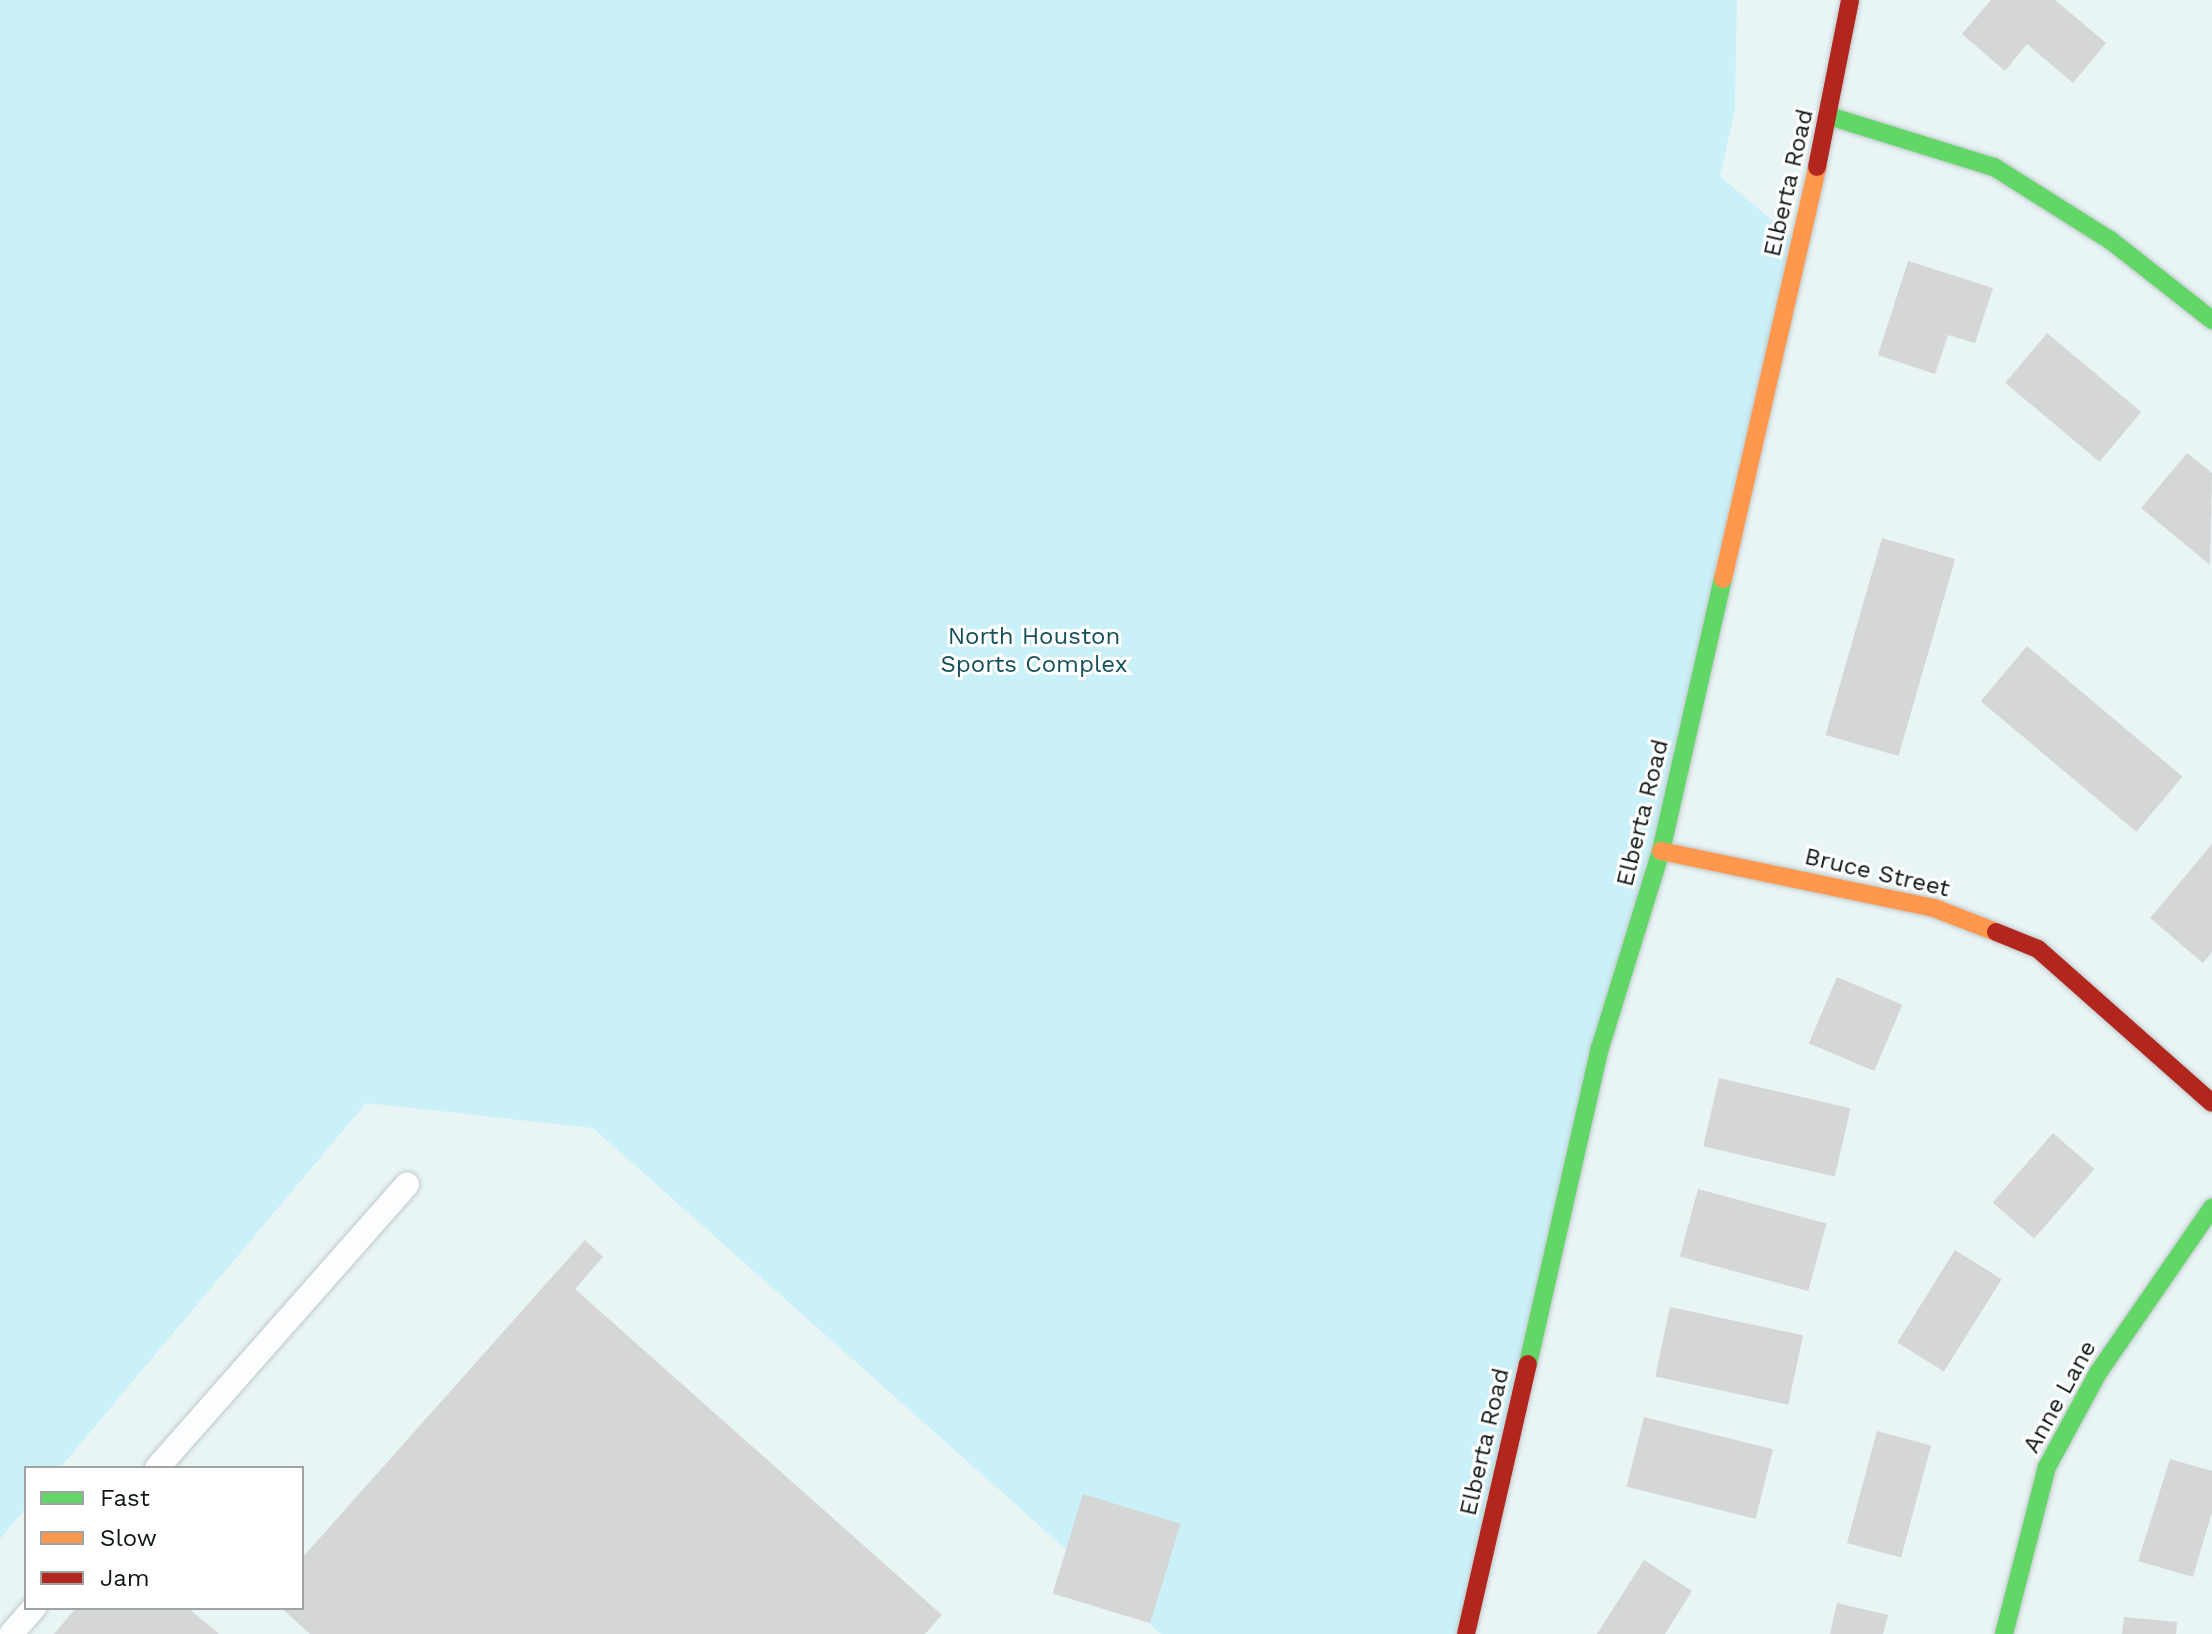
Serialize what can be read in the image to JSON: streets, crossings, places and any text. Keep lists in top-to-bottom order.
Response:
{
  "streets": {
    "street": ["Elberta Road", "Bruce Street", "Anne Lane"]
  },
  "crossings": [
    ["Elberta Road", "Bruce Street"]
  ],
  "parks": ["North Houston Sports Complex"],
  "legend": ["Fast", "Slow", "Jam"]
}
